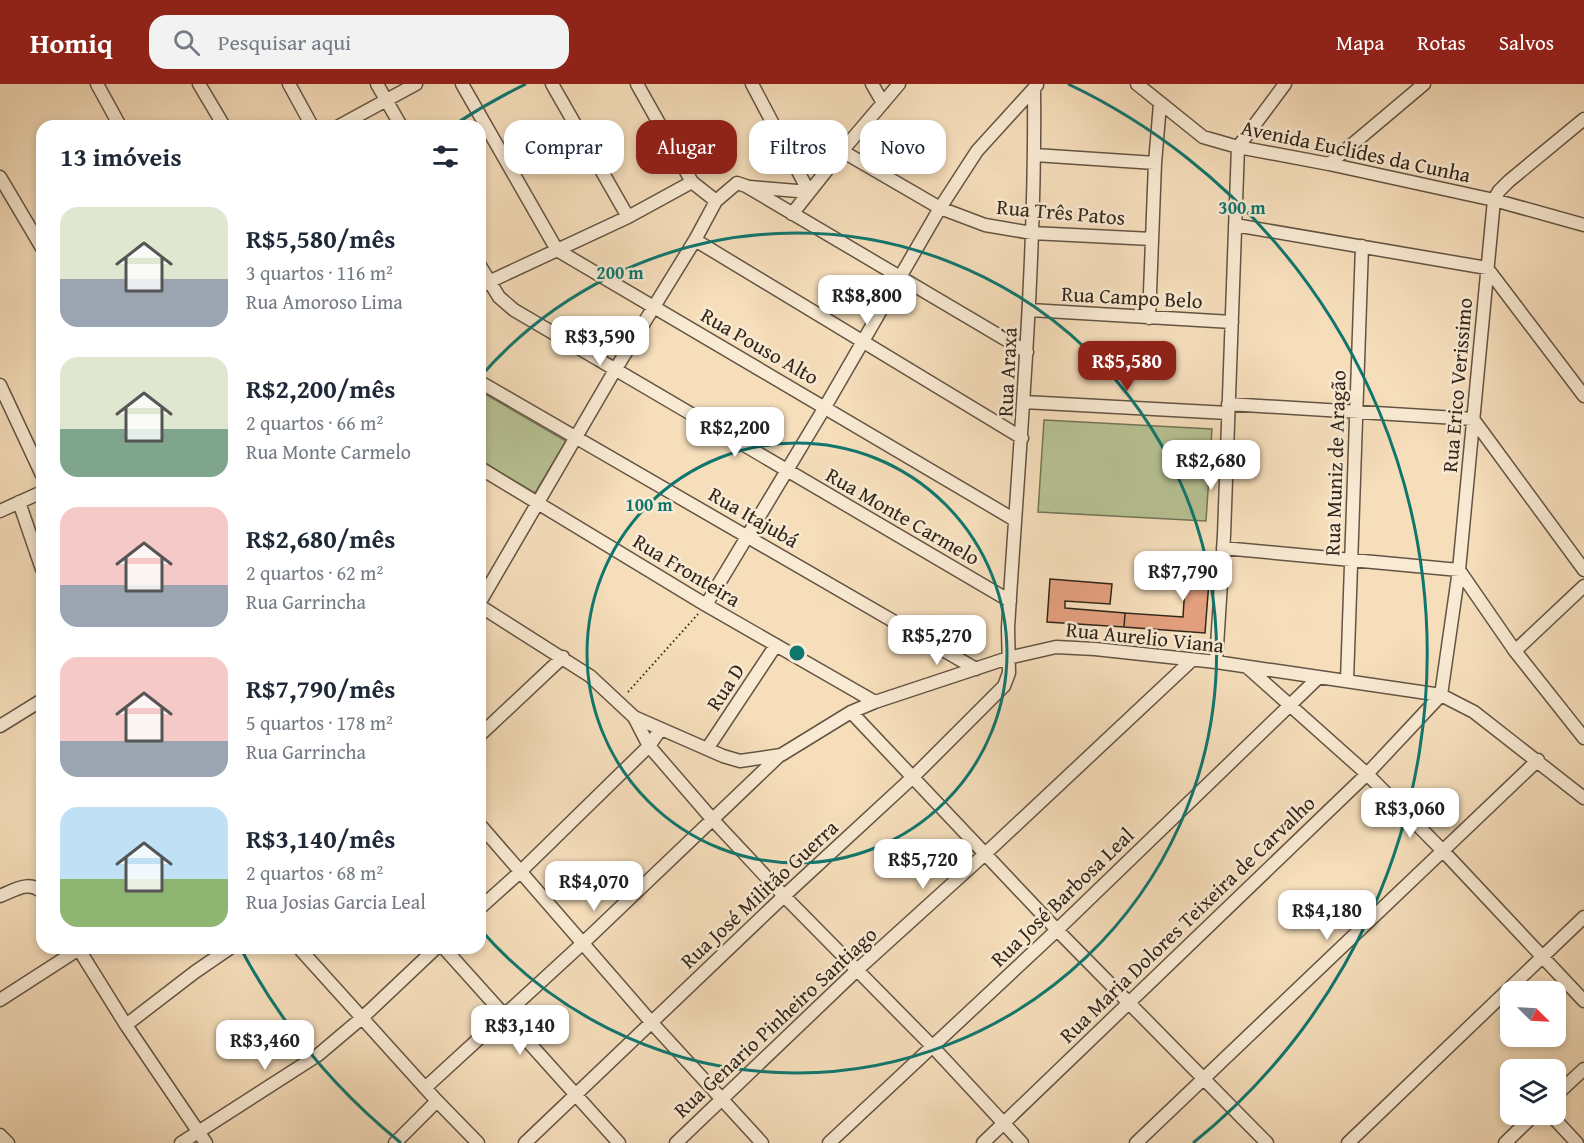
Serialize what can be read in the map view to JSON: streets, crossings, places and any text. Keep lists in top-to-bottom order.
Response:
{
  "streets": {
    "street": [
      "Avenida Euclides da Cunha",
      "Rua Três Patos",
      "Rua Campo Belo",
      "Rua Pouso Alto",
      "Rua Araxá",
      "Rua Erico Verissimo",
      "Rua Muniz de Aragão",
      "Rua Monte Carmelo",
      "Rua Itajubá",
      "Rua Fronteira",
      "Rua Aurelio Viana",
      "Rua D",
      "Rua José Militão Guerra",
      "Rua José Barbosa Leal",
      "Rua Maria Dolores Teixeira de Carvalho",
      "Rua Genario Pinheiro Santiago"
    ]
  },
  "crossings": [
    ["Avenida Euclides da Cunha", "Rua Erico Verissimo"],
    ["Rua Três Patos", "Rua Araxá"],
    ["Rua Campo Belo", "Rua Araxá"],
    ["Rua Pouso Alto", "Rua Araxá"],
    ["Rua Araxá", "Rua Monte Carmelo"],
    ["Rua Araxá", "Rua Aurelio Viana"],
    ["Rua Araxá", "Rua José Militão Guerra"],
    ["Rua Erico Verissimo", "Rua Aurelio Viana"],
    ["Rua Erico Verissimo", "Rua Maria Dolores Teixeira de Carvalho"],
    ["Rua Muniz de Aragão", "Rua Aurelio Viana"],
    ["Rua Itajubá", "Rua Aurelio Viana"],
    ["Rua Fronteira", "Rua Aurelio Viana"],
    ["Rua Fronteira", "Rua D"],
    ["Rua Aurelio Viana", "Rua D"],
    ["Rua Aurelio Viana", "Rua José Militão Guerra"],
    ["Rua Aurelio Viana", "Rua José Barbosa Leal"],
    ["Rua Aurelio Viana", "Rua Maria Dolores Teixeira de Carvalho"],
    ["Rua Aurelio Viana", "Rua Genario Pinheiro Santiago"]
  ],
  "north": "bottom right",
  "page": {
    "header": "Homiq",
    "search": "Pesquisar aqui",
    "nav": ["Mapa", "Rotas", "Salvos"],
    "chip": [
      "Comprar",
      "Alugar",
      "Filtros",
      "Novo"
    ],
    "heading": "13 imóveis",
    "list": [
      {
        "name": "R$5,580/mês",
        "note": "3 quartos · 116 m² · Rua Amoroso Lima"
      },
      {
        "name": "R$2,200/mês",
        "note": "2 quartos · 66 m² · Rua Monte Carmelo"
      },
      {
        "name": "R$2,680/mês",
        "note": "2 quartos · 62 m² · Rua Garrincha"
      },
      {
        "name": "R$7,790/mês",
        "note": "5 quartos · 178 m² · Rua Garrincha"
      },
      {
        "name": "R$3,140/mês",
        "note": "2 quartos · 68 m² · Rua Josias Garcia Leal"
      }
    ],
    "price": [
      "R$8,800",
      "R$3,590",
      "R$5,580",
      "R$2,200",
      "R$2,680",
      "R$7,790",
      "R$5,270",
      "R$3,060",
      "R$5,720",
      "R$4,070",
      "R$4,180",
      "R$3,140",
      "R$3,460"
    ]
  },
  "rings": ["300 m", "200 m", "100 m"]
}
